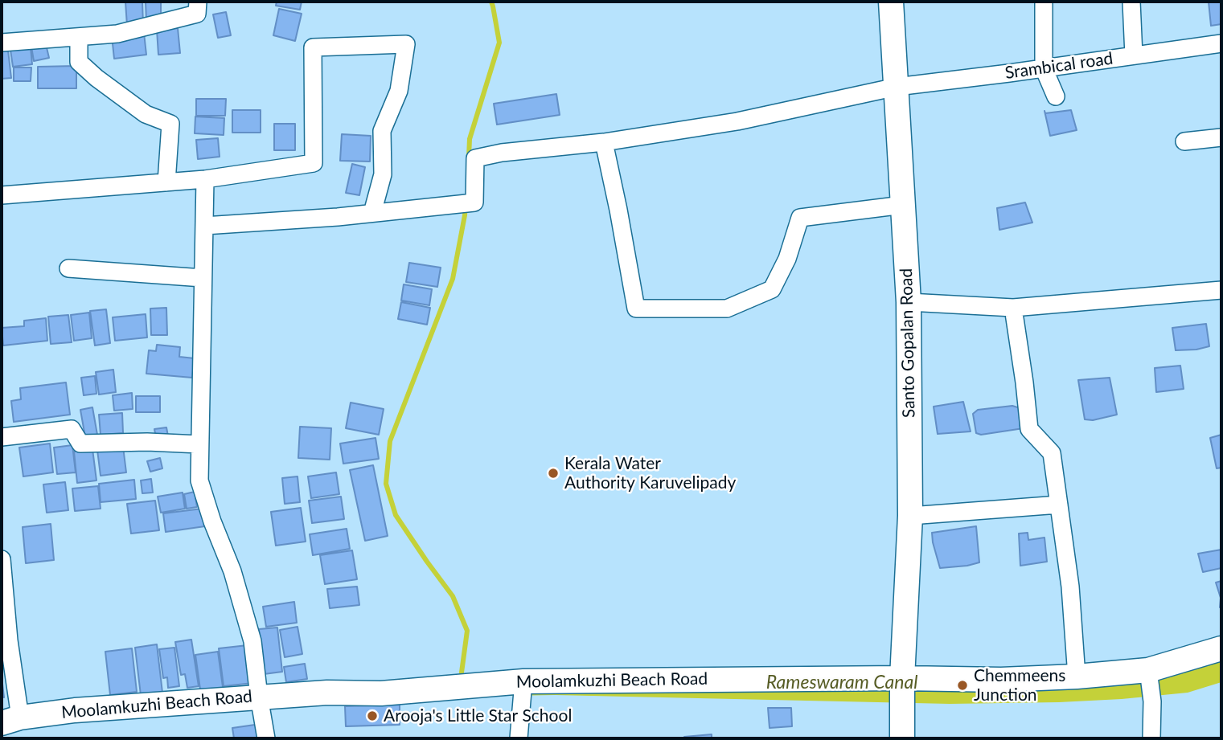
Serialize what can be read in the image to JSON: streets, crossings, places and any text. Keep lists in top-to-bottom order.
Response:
{
  "streets": {
    "street": ["Srambical road", "Santo Gopalan Road", "Moolamkuzhi Beach Road"]
  },
  "crossings": [
    ["Srambical road", "Santo Gopalan Road"],
    ["Santo Gopalan Road", "Moolamkuzhi Beach Road"]
  ],
  "water": ["Rameswaram Canal"],
  "places": ["Kerala Water Authority Karuvelipady", "Chemmeens Junction", "Arooja's Little Star School"]
}
